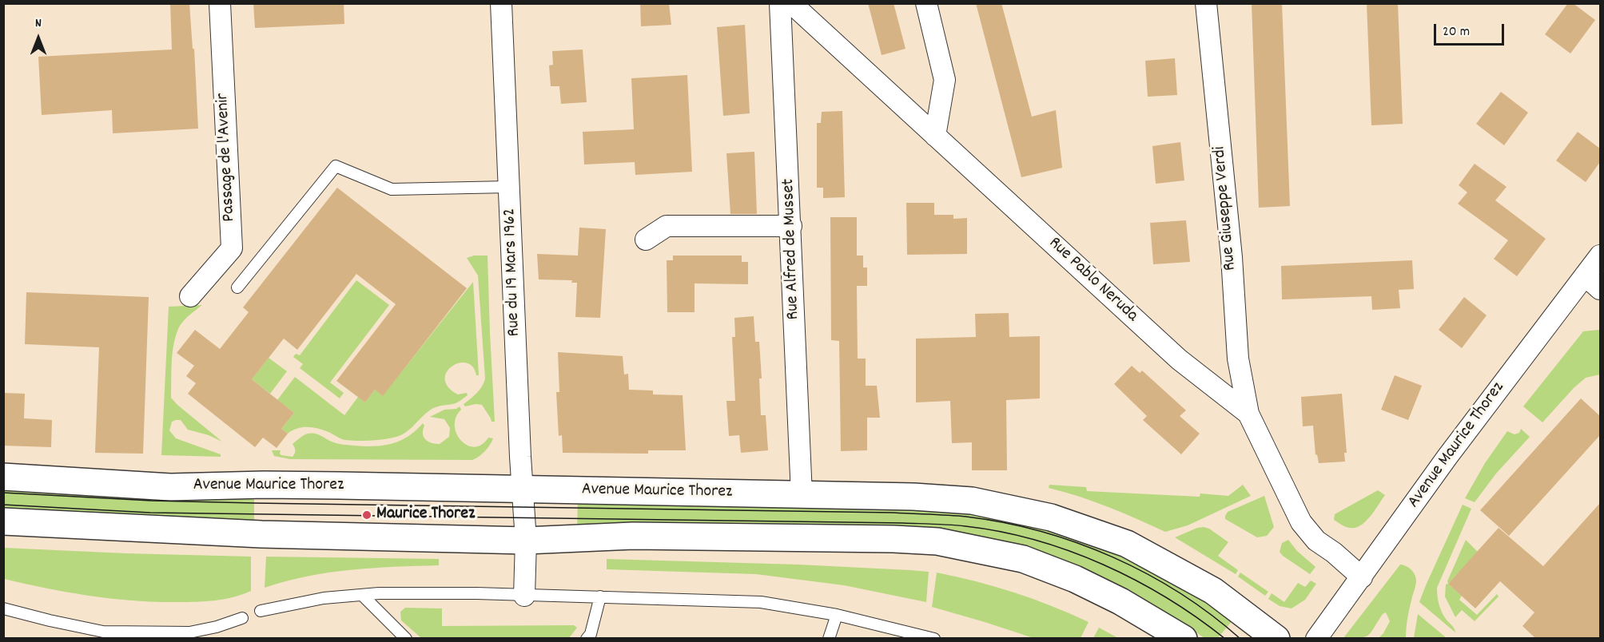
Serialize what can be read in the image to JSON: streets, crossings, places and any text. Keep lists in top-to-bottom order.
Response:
{
  "streets": {
    "street": [
      "Passage de l'Avenir",
      "Rue Giuseppe Verdi",
      "Rue Alfred de Musset",
      "Rue du 19 Mars 1962",
      "Rue Pablo Neruda",
      "Avenue Maurice Thorez"
    ]
  },
  "crossings": [
    ["Rue Giuseppe Verdi", "Rue Pablo Neruda"],
    ["Rue Alfred de Musset", "Avenue Maurice Thorez"],
    ["Rue du 19 Mars 1962", "Avenue Maurice Thorez"],
    ["Rue Pablo Neruda", "Avenue Maurice Thorez"]
  ],
  "places": ["Maurice Thorez"],
  "scale_bar": "20 m",
  "north": "top"
}
